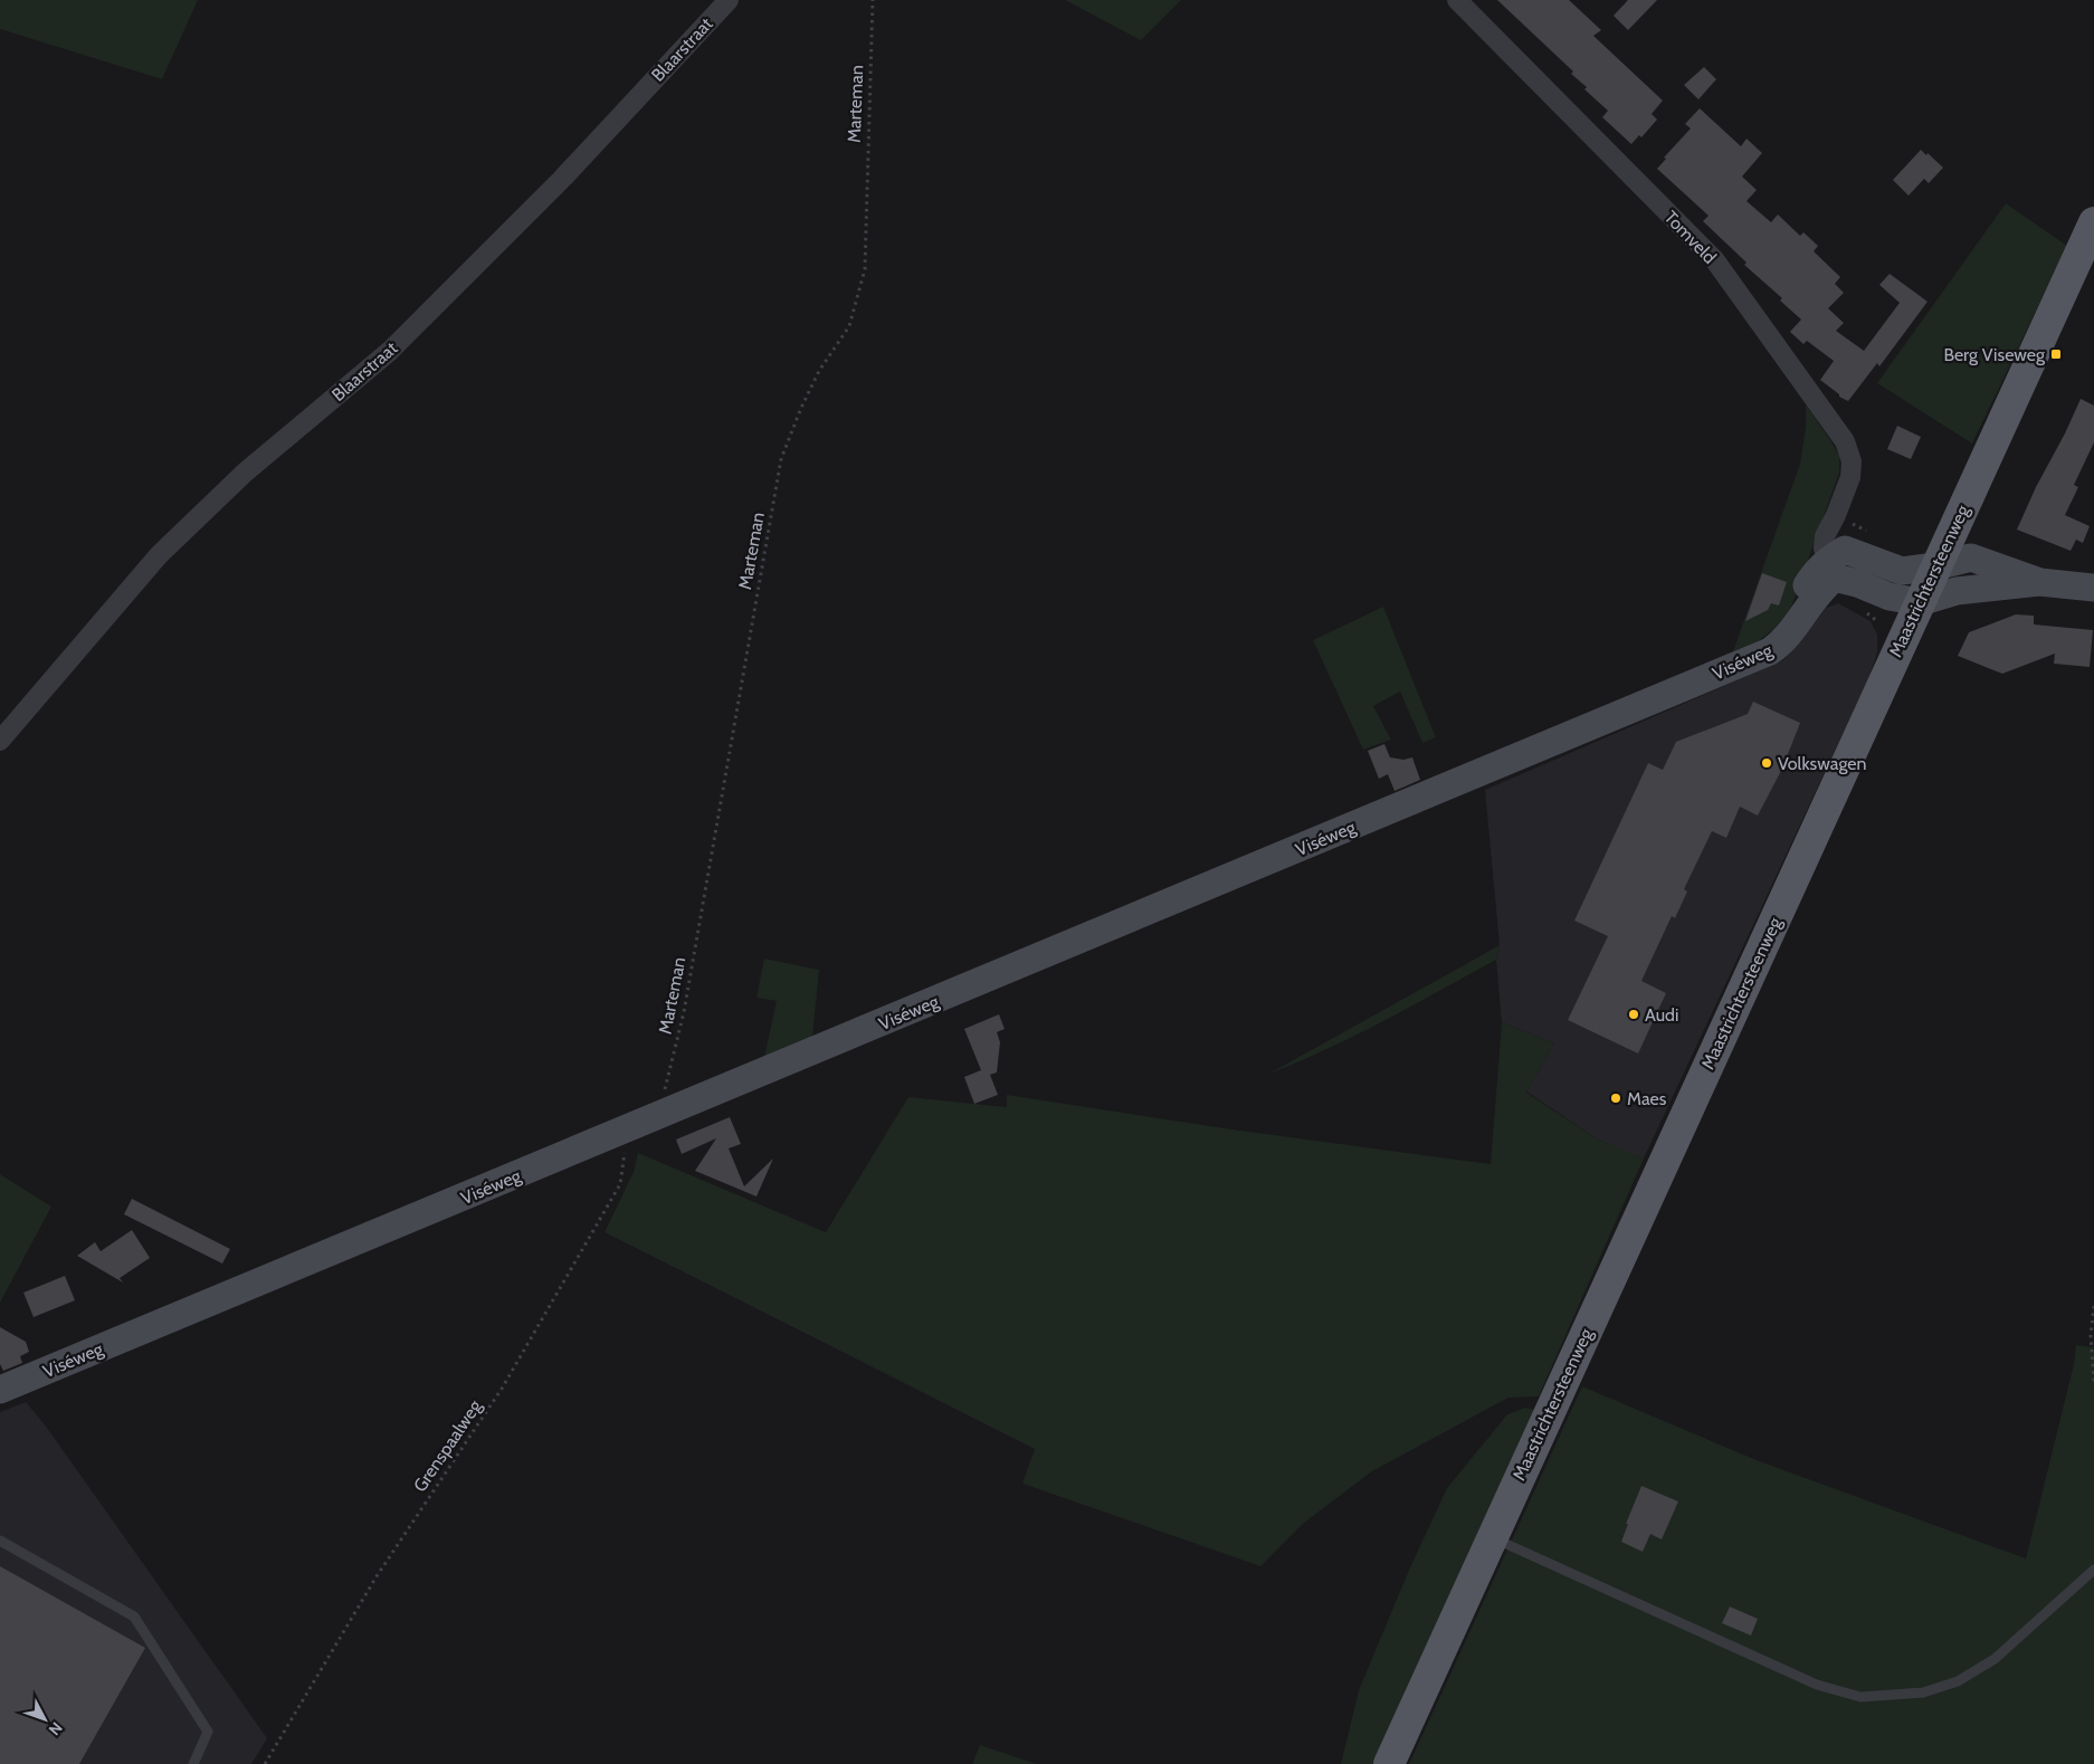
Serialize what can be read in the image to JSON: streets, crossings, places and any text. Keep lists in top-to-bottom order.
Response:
{
  "streets": {
    "main road": ["Maastrichtersteenweg", "Viséweg"],
    "street": ["Blaarstraat", "Tomveld"],
    "path": ["Marteman", "Grenspaalweg"]
  },
  "crossings": [
    ["Marteman", "Viséweg"],
    ["Tomveld", "Viséweg"],
    ["Viséweg", "Grenspaalweg"]
  ],
  "places": {
    "transit": ["Berg Viseweg"],
    "other": ["Volkswagen", "Audi", "Maes"]
  },
  "north": "bottom right"
}
